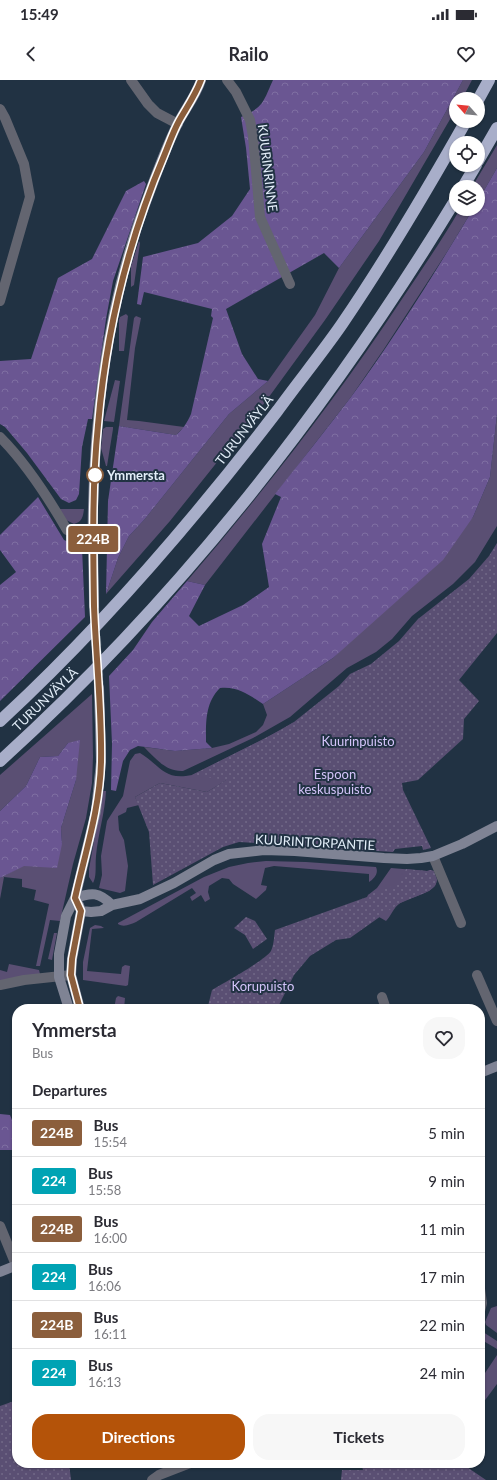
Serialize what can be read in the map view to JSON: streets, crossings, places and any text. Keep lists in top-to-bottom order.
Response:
{
  "streets": {
    "highway": ["TURUNVÄYLÄ"],
    "street": ["KUURINRINNE", "KUURINTORPANTIE"]
  },
  "parks": ["Kuurinpuisto", "Espoon keskuspuisto", "Korupuisto"],
  "places": ["Ymmersta"],
  "lines": ["bus line 224B"],
  "north": "top left",
  "page": {
    "status": "15:49",
    "header": "Railo",
    "on_map": "224B",
    "heading": [
      ["Ymmersta", "Bus"],
      "Departures"
    ],
    "list": [
      {
        "mark": "224B",
        "name": "Bus",
        "note": "15:54",
        "value": "5 min"
      },
      {
        "mark": "224",
        "name": "Bus",
        "note": "15:58",
        "value": "9 min"
      },
      {
        "mark": "224B",
        "name": "Bus",
        "note": "16:00",
        "value": "11 min"
      },
      {
        "mark": "224",
        "name": "Bus",
        "note": "16:06",
        "value": "17 min"
      },
      {
        "mark": "224B",
        "name": "Bus",
        "note": "16:11",
        "value": "22 min"
      },
      {
        "mark": "224",
        "name": "Bus",
        "note": "16:13",
        "value": "24 min"
      }
    ],
    "buttons": ["Directions", "Tickets"]
  }
}
